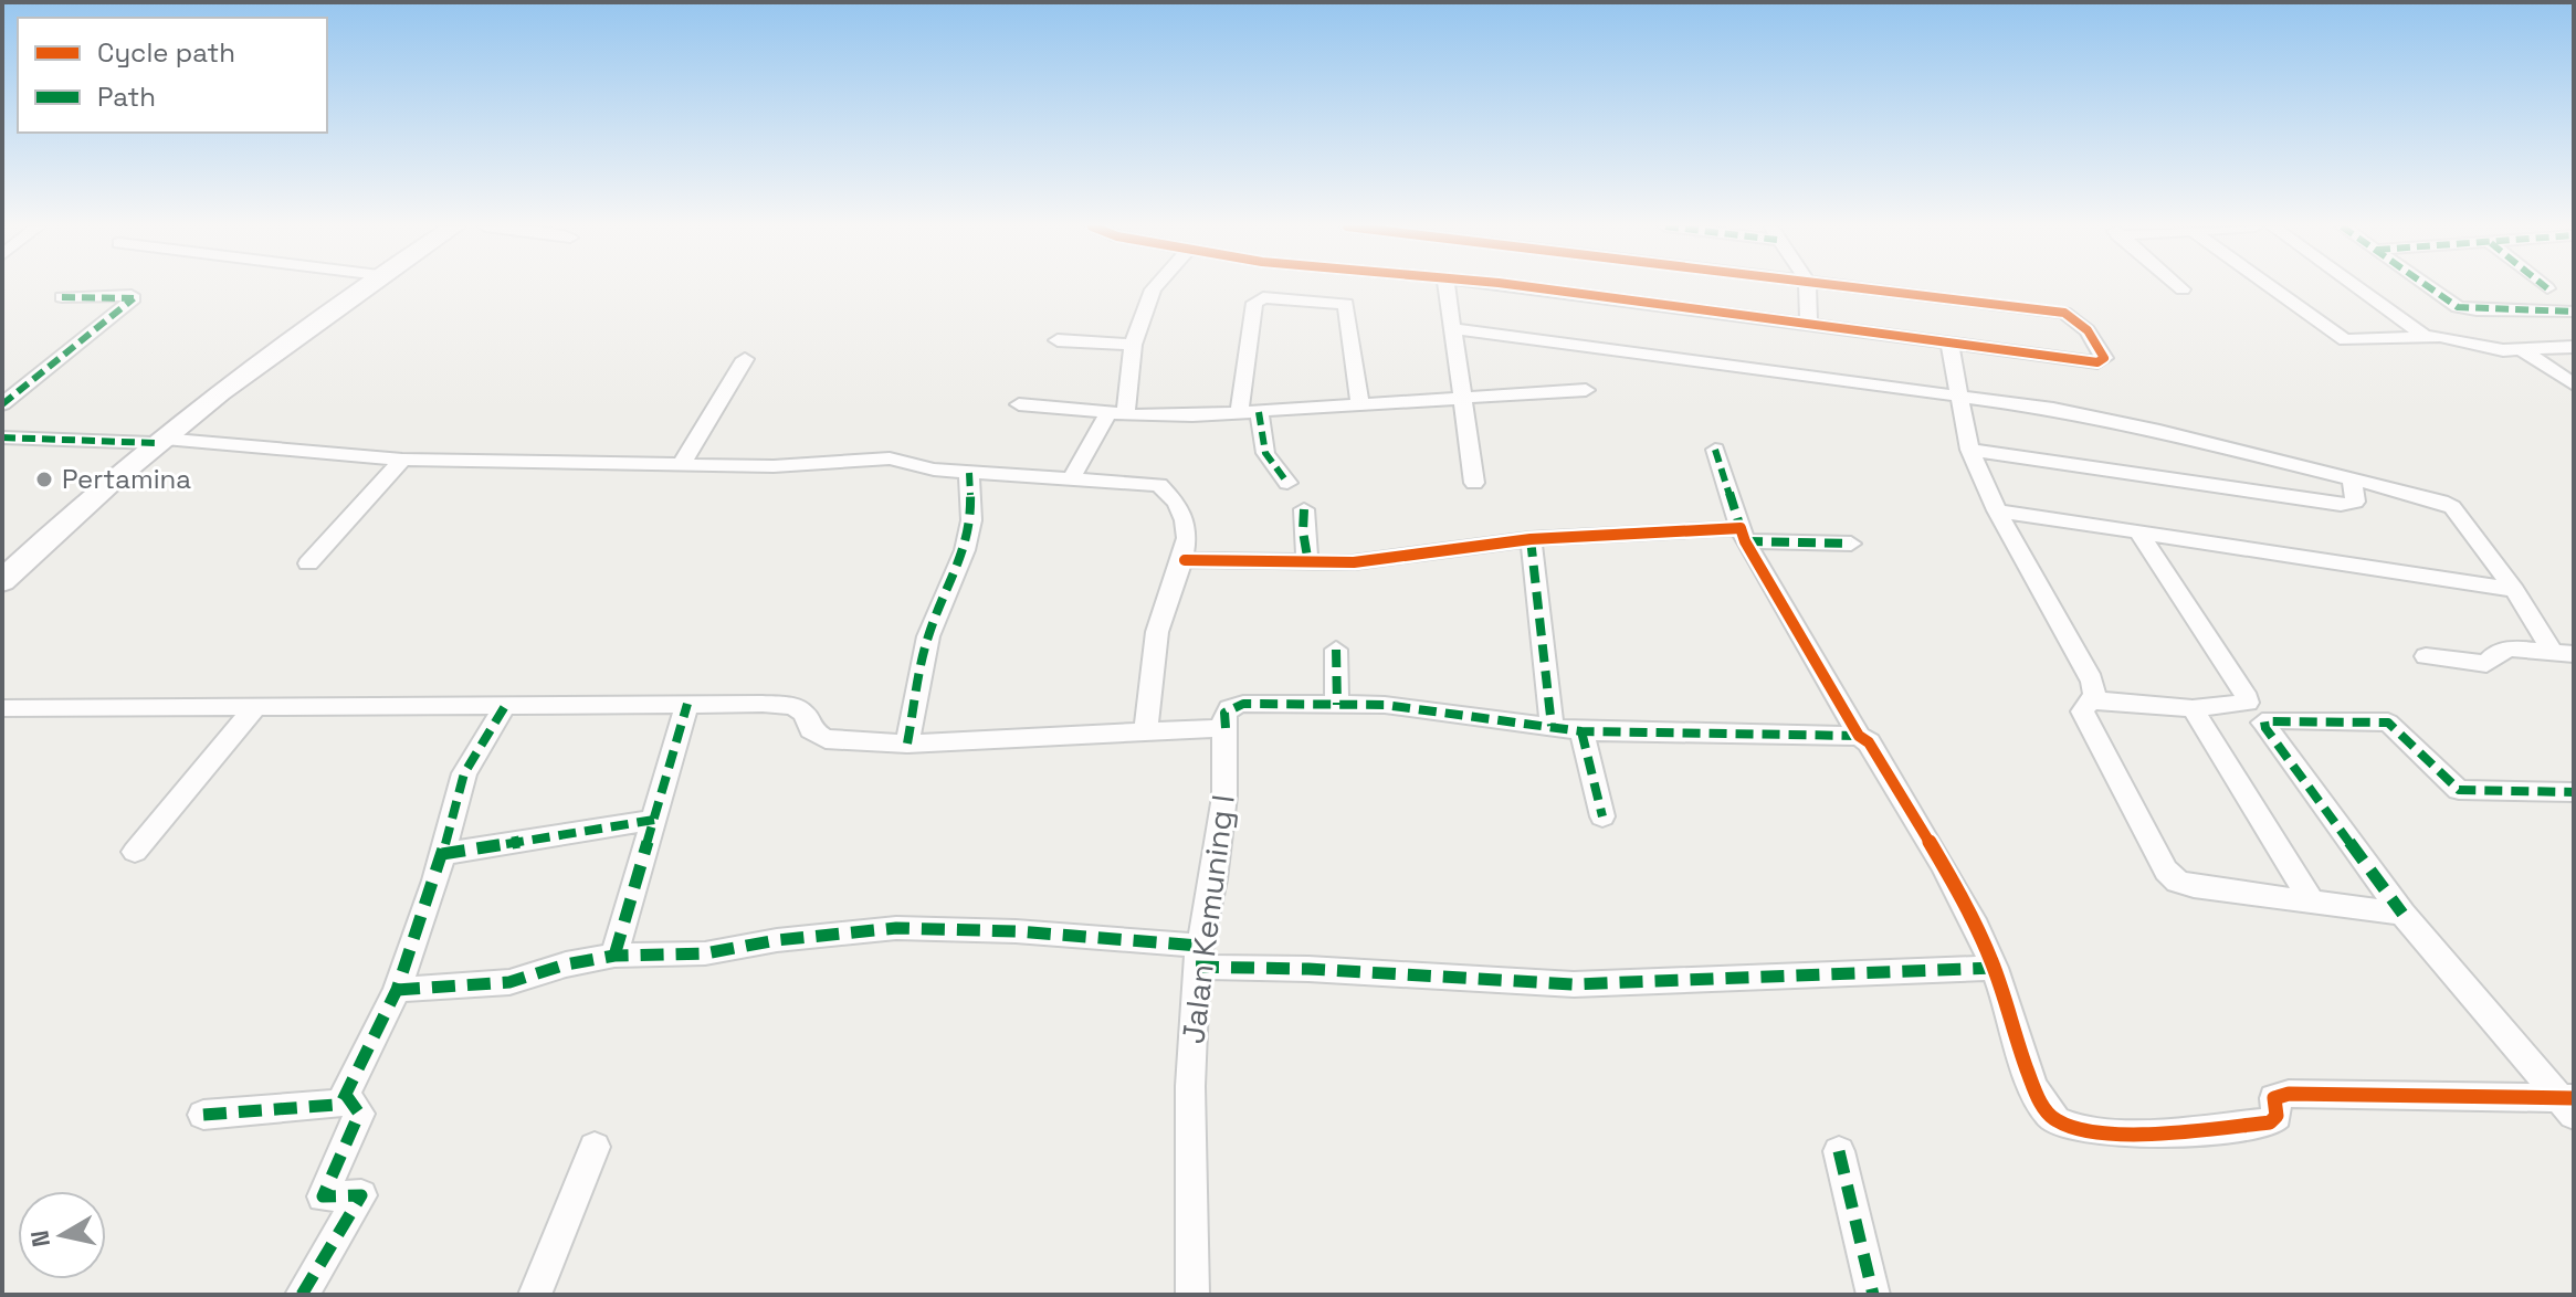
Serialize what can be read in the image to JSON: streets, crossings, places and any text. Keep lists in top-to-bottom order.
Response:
{
  "streets": {
    "street": ["Jalan Kemuning I"]
  },
  "places": ["Pertamina"],
  "legend": ["Cycle path", "Path"],
  "north": "left"
}
